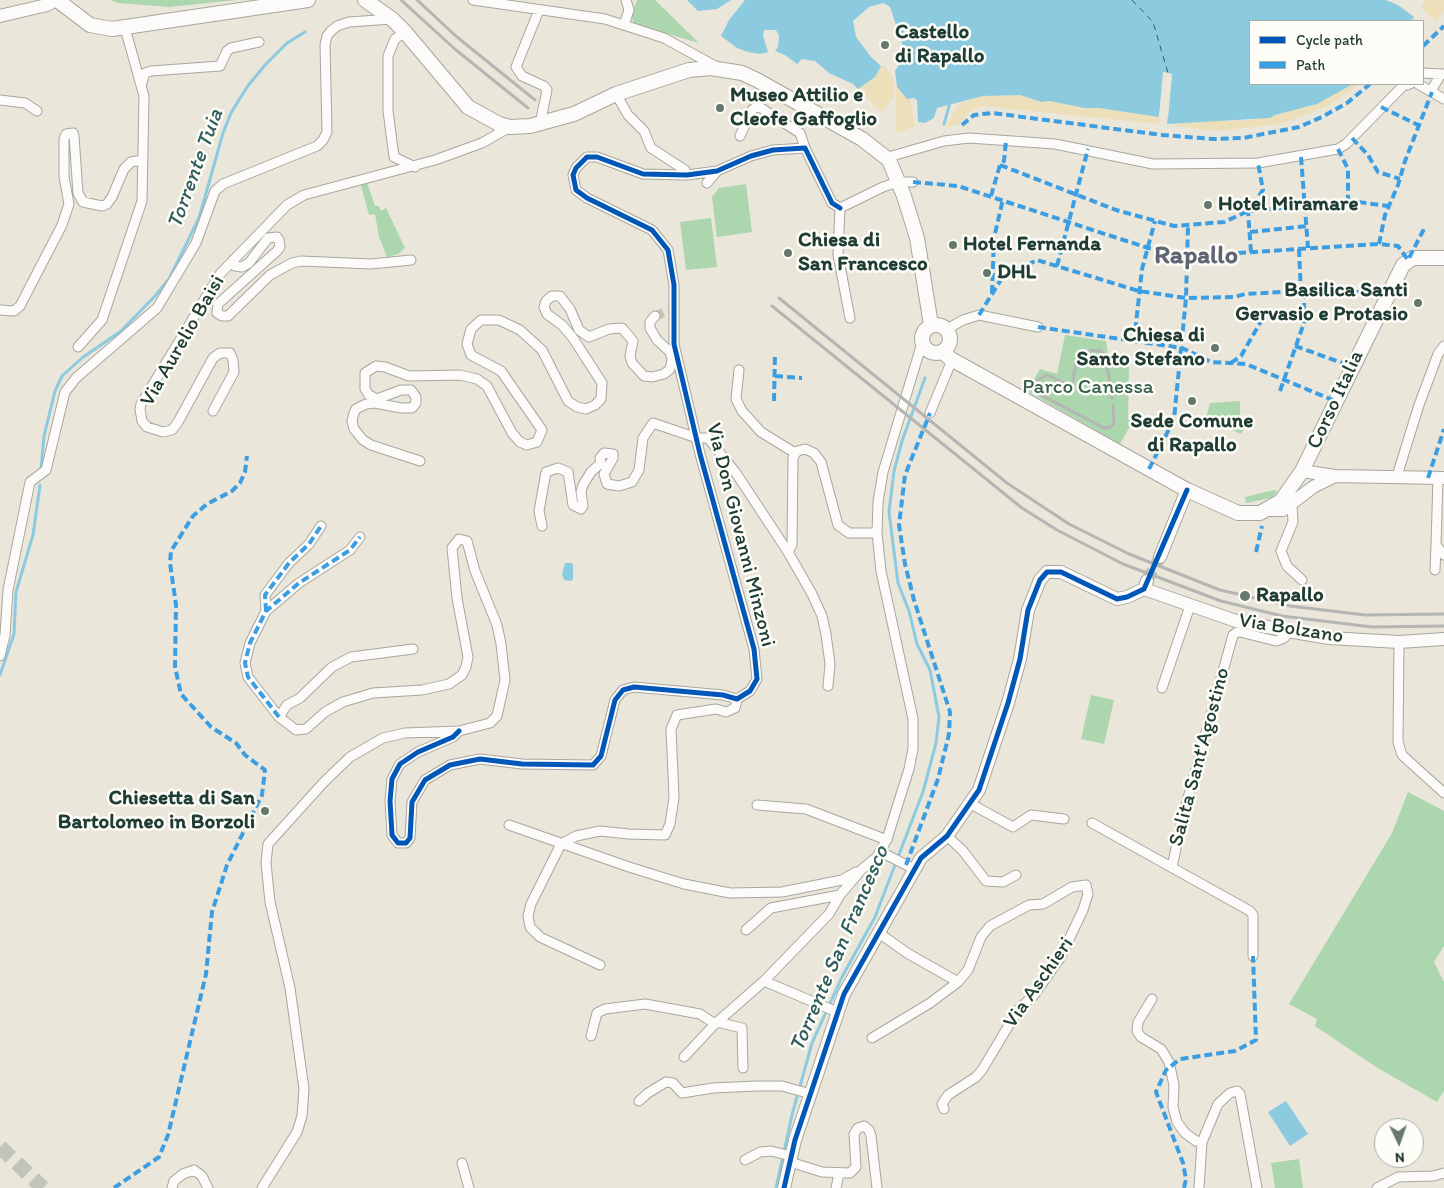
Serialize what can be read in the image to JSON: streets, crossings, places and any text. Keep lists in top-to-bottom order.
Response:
{
  "streets": {
    "main road": ["Corso Italia"],
    "street": [
      "Via Aurelio Baisi",
      "Via Don Giovanni Minzoni",
      "Via Bolzano",
      "Salita Sant'Agostino",
      "Via Aschieri"
    ]
  },
  "crossings": [
    ["Via Bolzano", "Salita Sant'Agostino"]
  ],
  "districts": ["Rapallo"],
  "water": ["Torrente Tuia", "Torrente San Francesco"],
  "parks": ["Parco Canessa"],
  "places": [
    "Castello di Rapallo",
    "Museo Attilio e Cleofe Gaffoglio",
    "Hotel Miramare",
    "Hotel Fernanda",
    "Chiesa di San Francesco",
    "DHL",
    "Basilica Santi Gervasio e Protasio",
    "Chiesa di Santo Stefano",
    "Sede Comune di Rapallo",
    "Rapallo",
    "Chiesetta di San Bartolomeo in Borzoli"
  ],
  "legend": ["Cycle path", "Path"],
  "north": "bottom"
}
